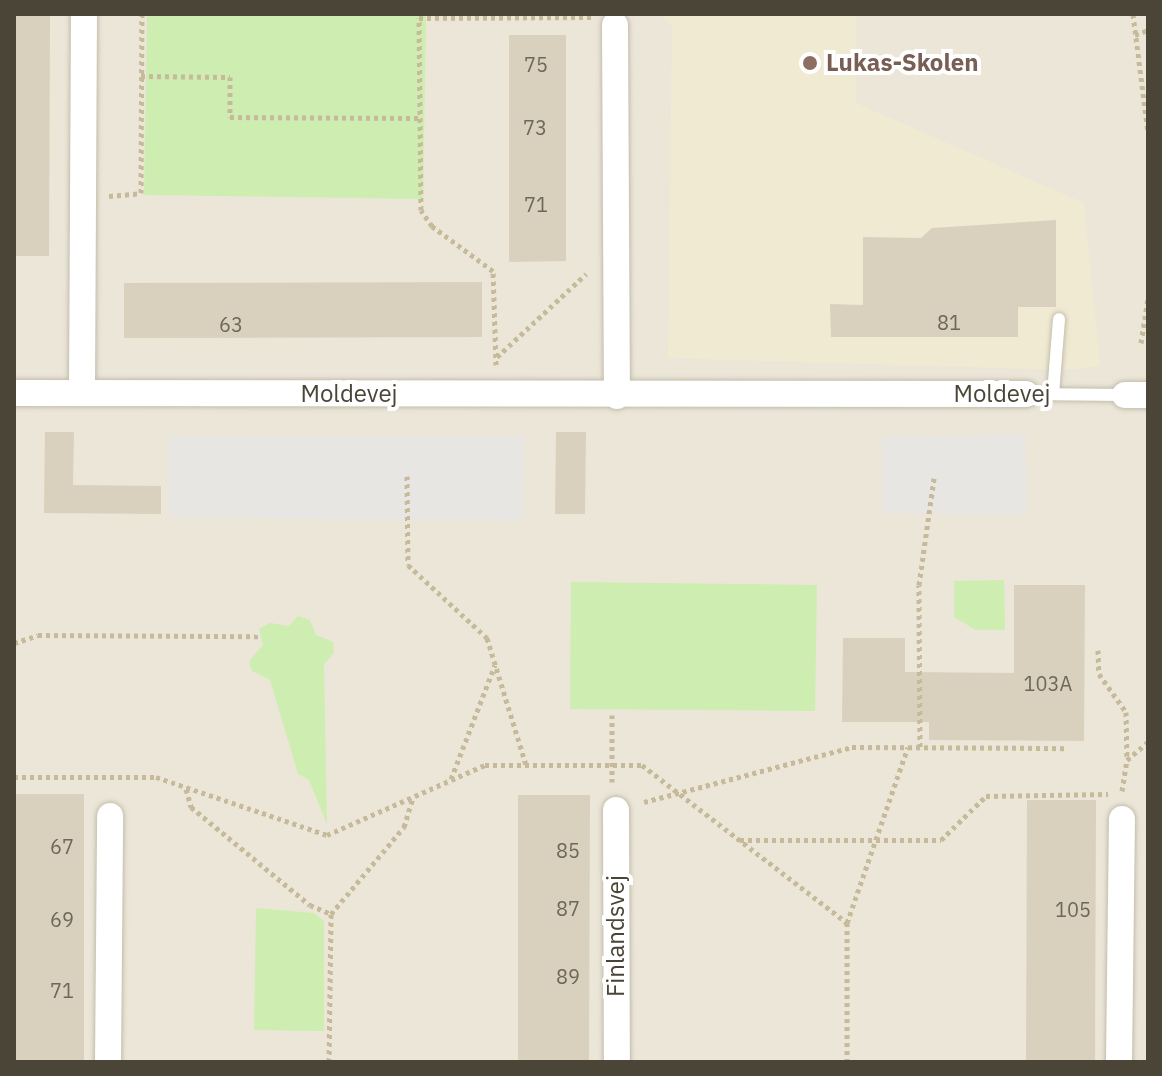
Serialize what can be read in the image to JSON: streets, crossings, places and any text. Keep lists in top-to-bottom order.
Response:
{
  "streets": {
    "street": ["Moldevej", "Finlandsvej"]
  },
  "places": ["Lukas-Skolen"],
  "house_numbers": [
    "75",
    "73",
    "71",
    "81",
    "63",
    "103A",
    "67",
    "85",
    "87",
    "105",
    "69",
    "89",
    "71"
  ]
}
